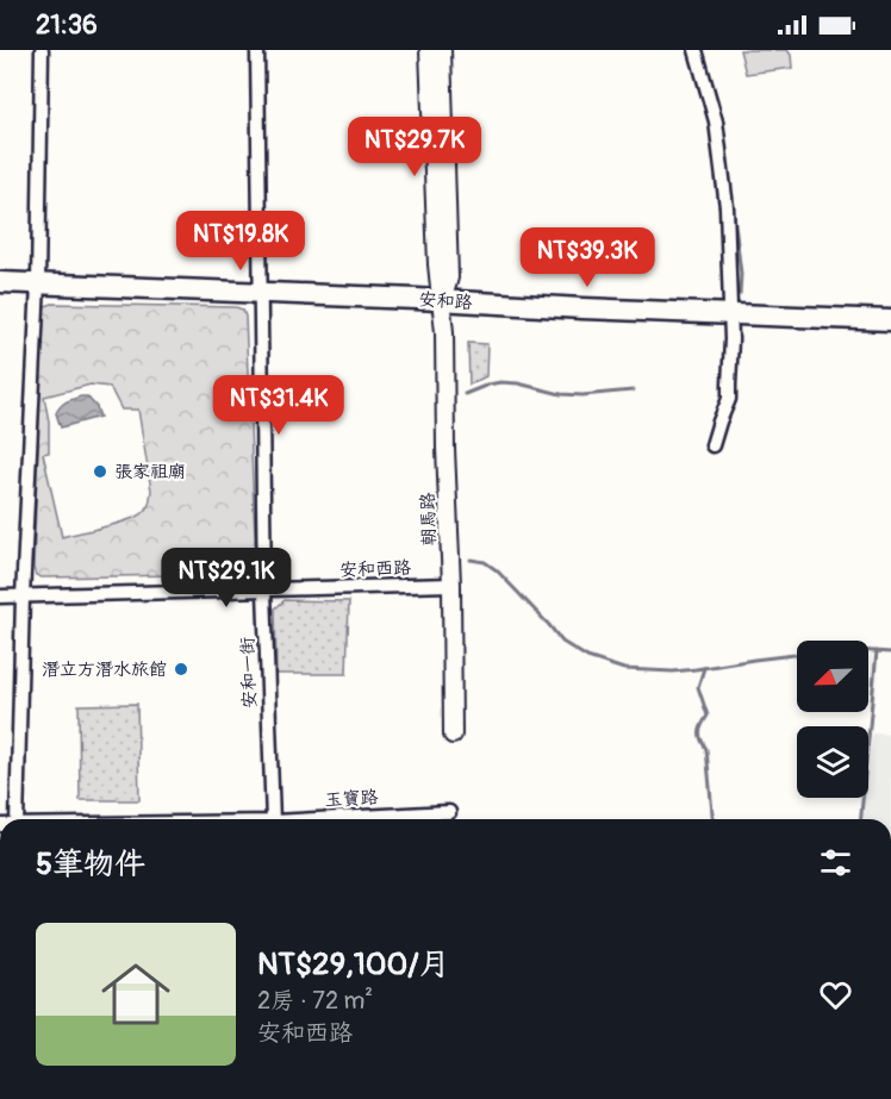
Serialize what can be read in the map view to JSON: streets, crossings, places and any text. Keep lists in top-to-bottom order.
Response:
{
  "streets": {
    "main road": ["安和路"],
    "street": [
      "朝馬路",
      "安和西路",
      "安和一街",
      "玉寶路"
    ]
  },
  "crossings": [
    ["安和路", "朝馬路"],
    ["安和路", "安和一街"],
    ["朝馬路", "安和西路"],
    ["安和西路", "安和一街"]
  ],
  "places": ["張家祖廟", "潛立方潛水旅館"],
  "north": "bottom left",
  "page": {
    "status": "21:36",
    "price": [
      "NT$29.7K",
      "NT$19.8K",
      "NT$39.3K",
      "NT$31.4K",
      "NT$29.1K"
    ],
    "heading": "5筆物件",
    "list": [
      {
        "name": "NT$29,100/月",
        "note": "2房 · 72 m² · 安和西路"
      }
    ]
  }
}
